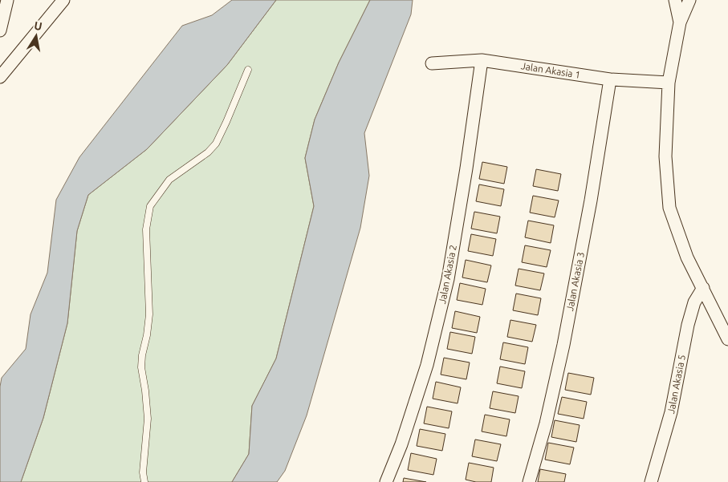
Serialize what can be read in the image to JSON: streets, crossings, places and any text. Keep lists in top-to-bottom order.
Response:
{
  "streets": {
    "street": [
      "Jalan Akasia 1",
      "Jalan Akasia 2",
      "Jalan Akasia 3",
      "Jalan Akasia 5"
    ]
  },
  "crossings": [
    ["Jalan Akasia 1", "Jalan Akasia 2"],
    ["Jalan Akasia 1", "Jalan Akasia 3"]
  ],
  "north": "top"
}
